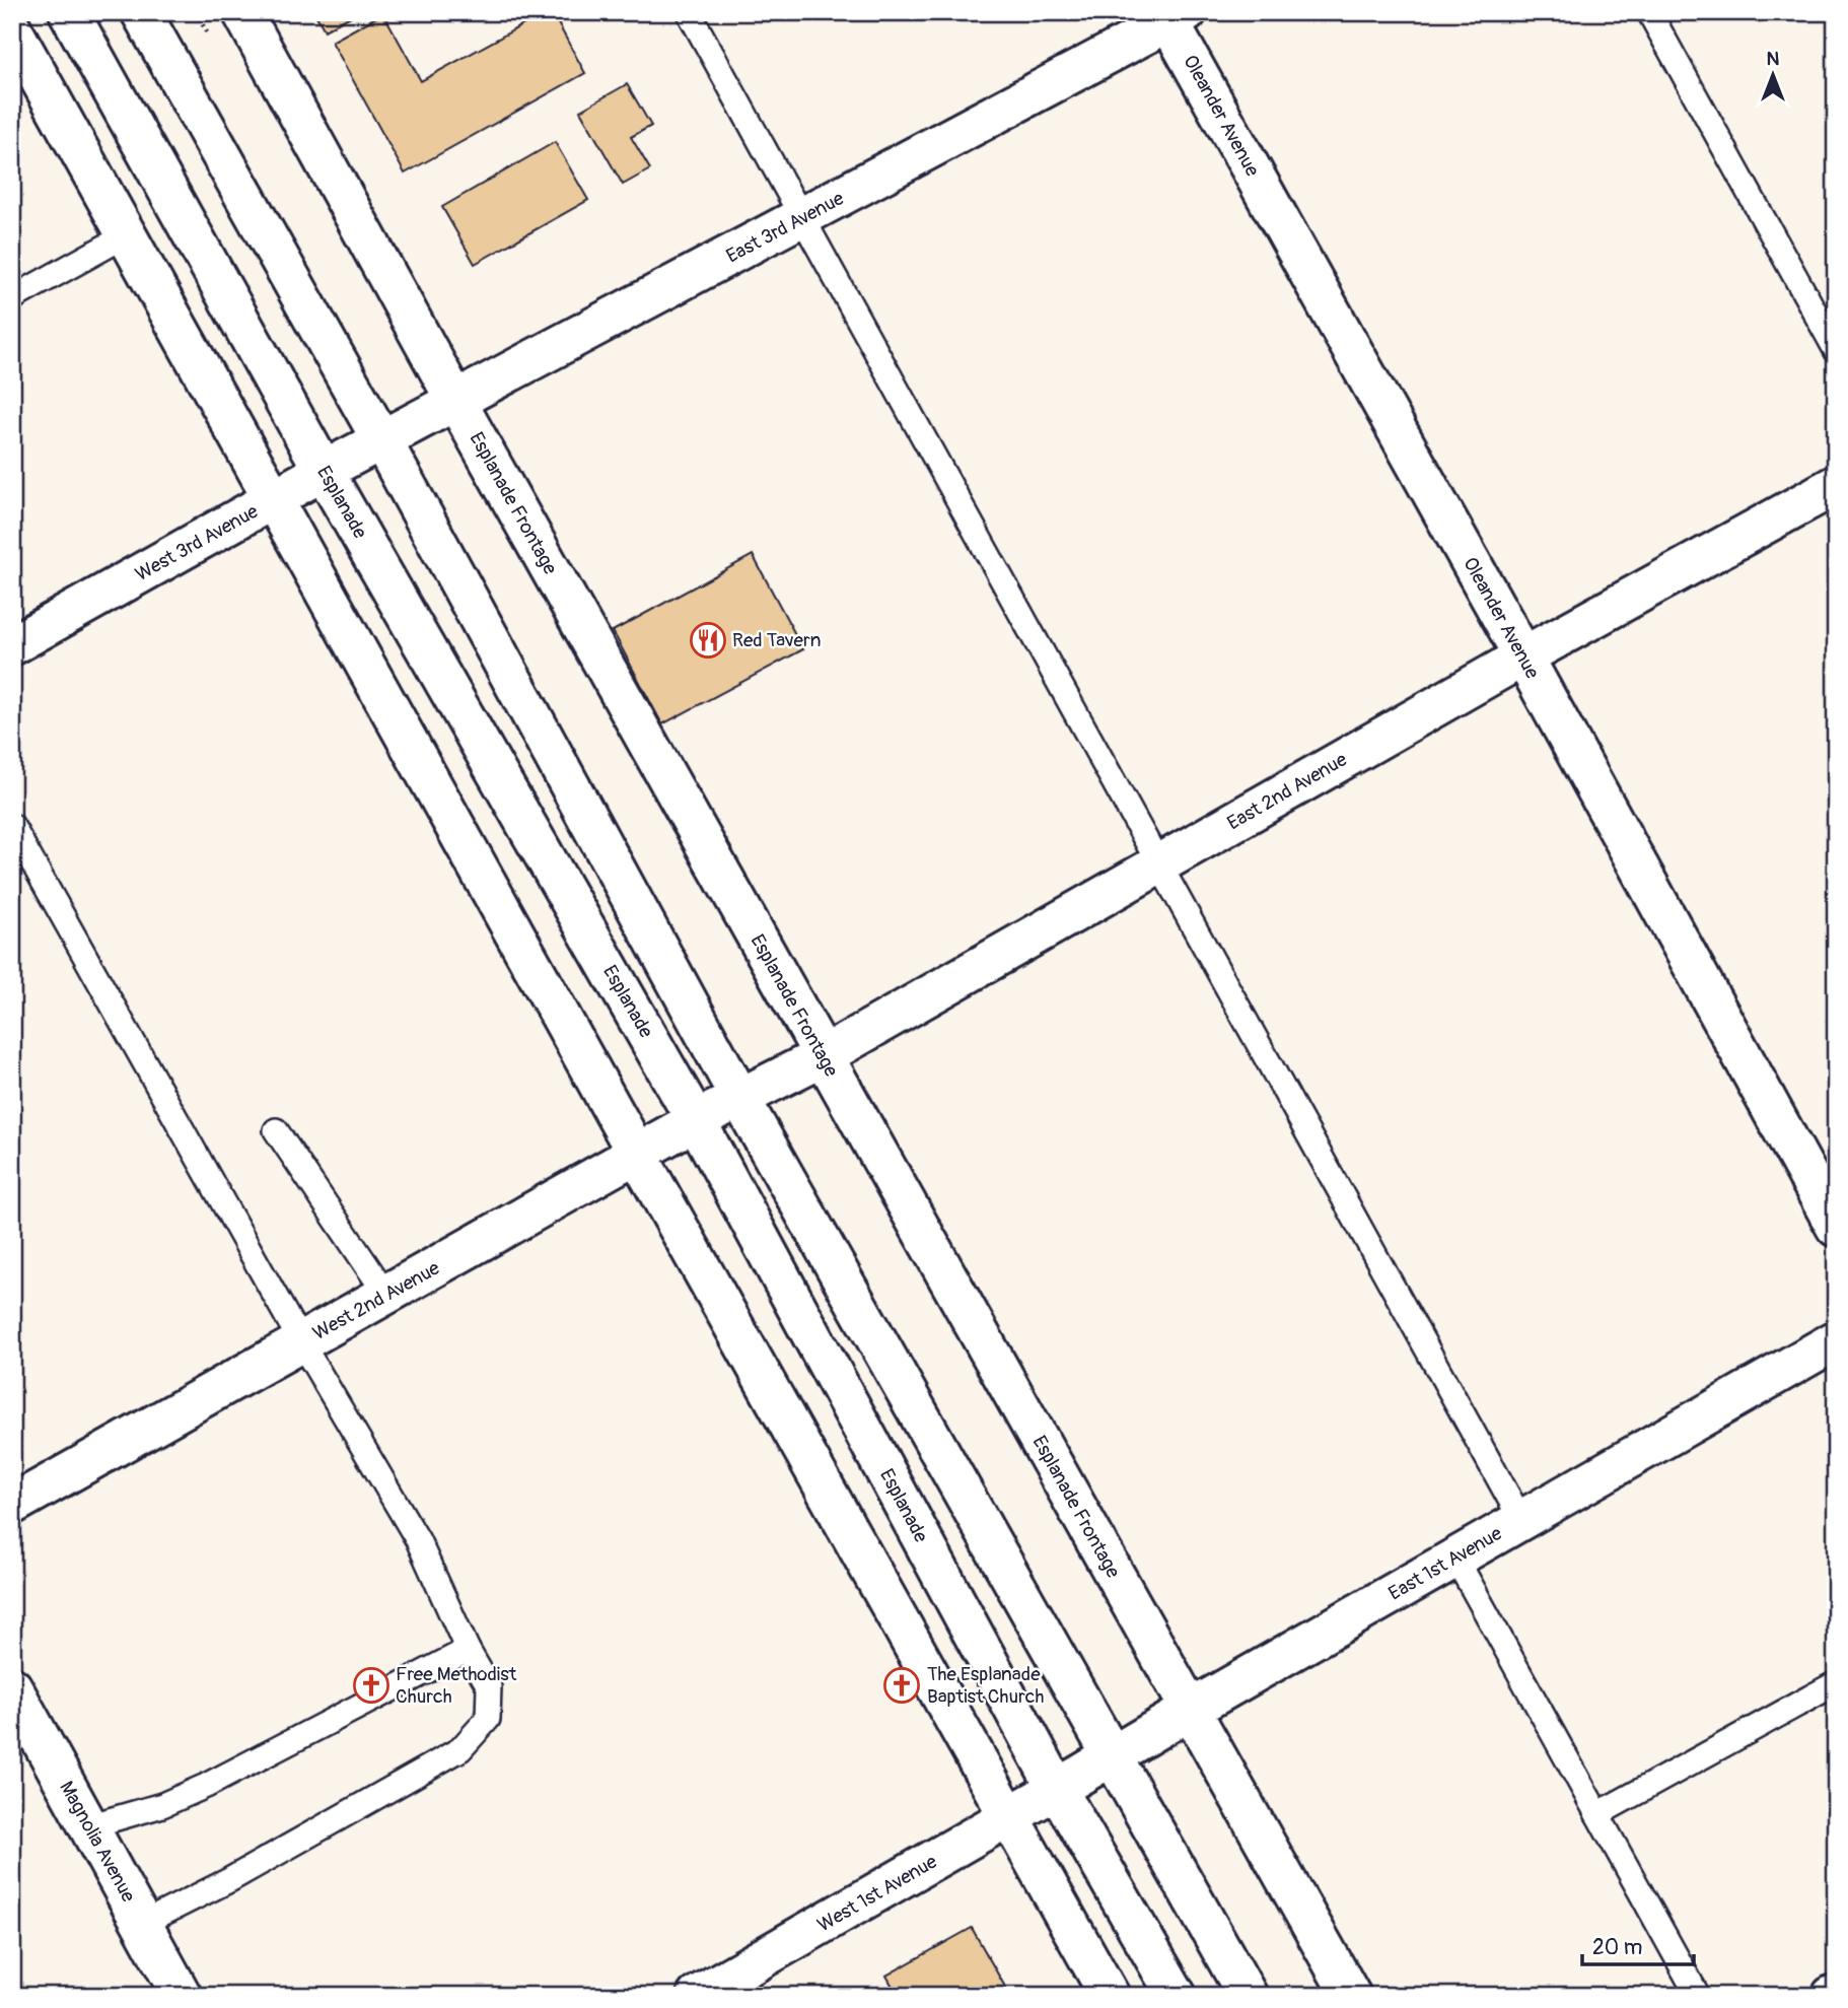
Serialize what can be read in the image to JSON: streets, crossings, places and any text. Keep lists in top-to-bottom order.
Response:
{
  "streets": {
    "street": [
      "Oleander Avenue",
      "East 3rd Avenue",
      "Esplanade",
      "Esplanade Frontage",
      "West 3rd Avenue",
      "East 2nd Avenue",
      "West 2nd Avenue",
      "East 1st Avenue",
      "Magnolia Avenue",
      "West 1st Avenue"
    ]
  },
  "crossings": [
    ["Oleander Avenue", "East 3rd Avenue"],
    ["Oleander Avenue", "East 2nd Avenue"],
    ["East 3rd Avenue", "Esplanade Frontage"],
    ["East 3rd Avenue", "West 3rd Avenue"],
    ["Esplanade", "West 3rd Avenue"],
    ["Esplanade", "West 2nd Avenue"],
    ["Esplanade", "East 1st Avenue"],
    ["Esplanade", "West 1st Avenue"],
    ["Esplanade Frontage", "East 2nd Avenue"],
    ["Esplanade Frontage", "East 1st Avenue"],
    ["East 2nd Avenue", "West 2nd Avenue"],
    ["East 1st Avenue", "West 1st Avenue"]
  ],
  "places": {
    "restaurant": ["Red Tavern"],
    "church": ["Free Methodist Church", "The Esplanade Baptist Church"]
  },
  "scale_bar": "20 m",
  "north": "top"
}
